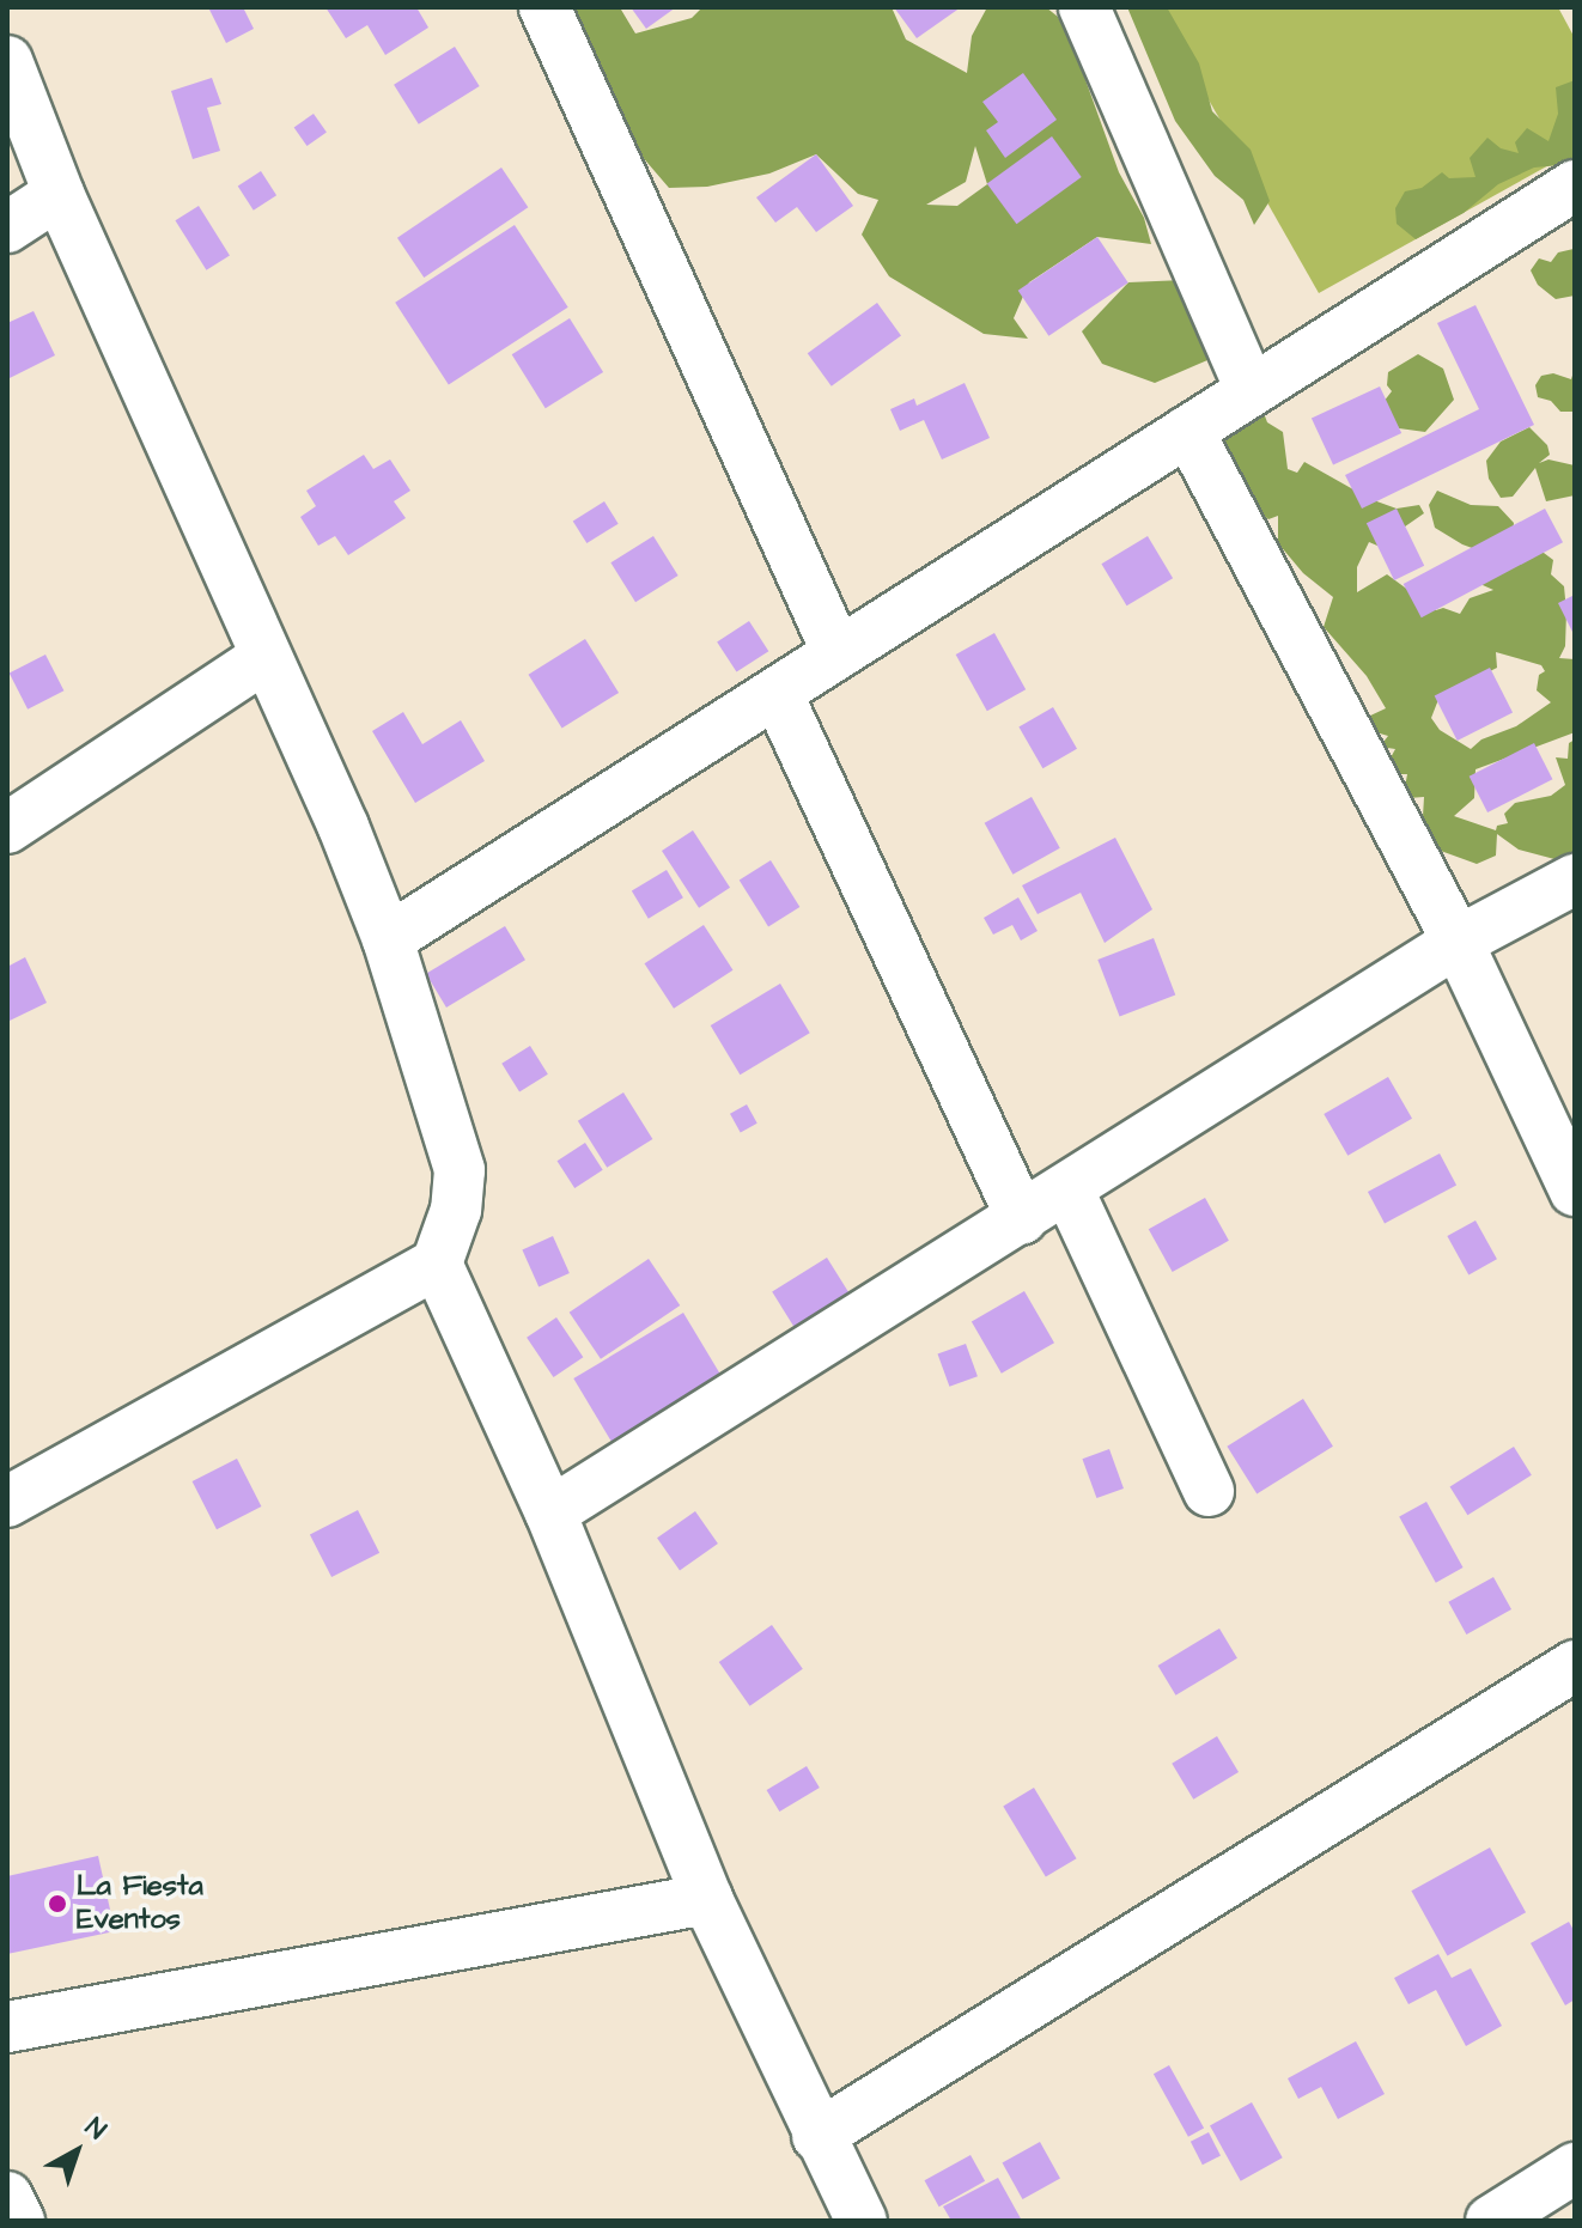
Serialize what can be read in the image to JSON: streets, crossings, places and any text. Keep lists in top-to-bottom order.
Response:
{
  "places": ["La Fiesta Eventos"],
  "north": "top right"
}
